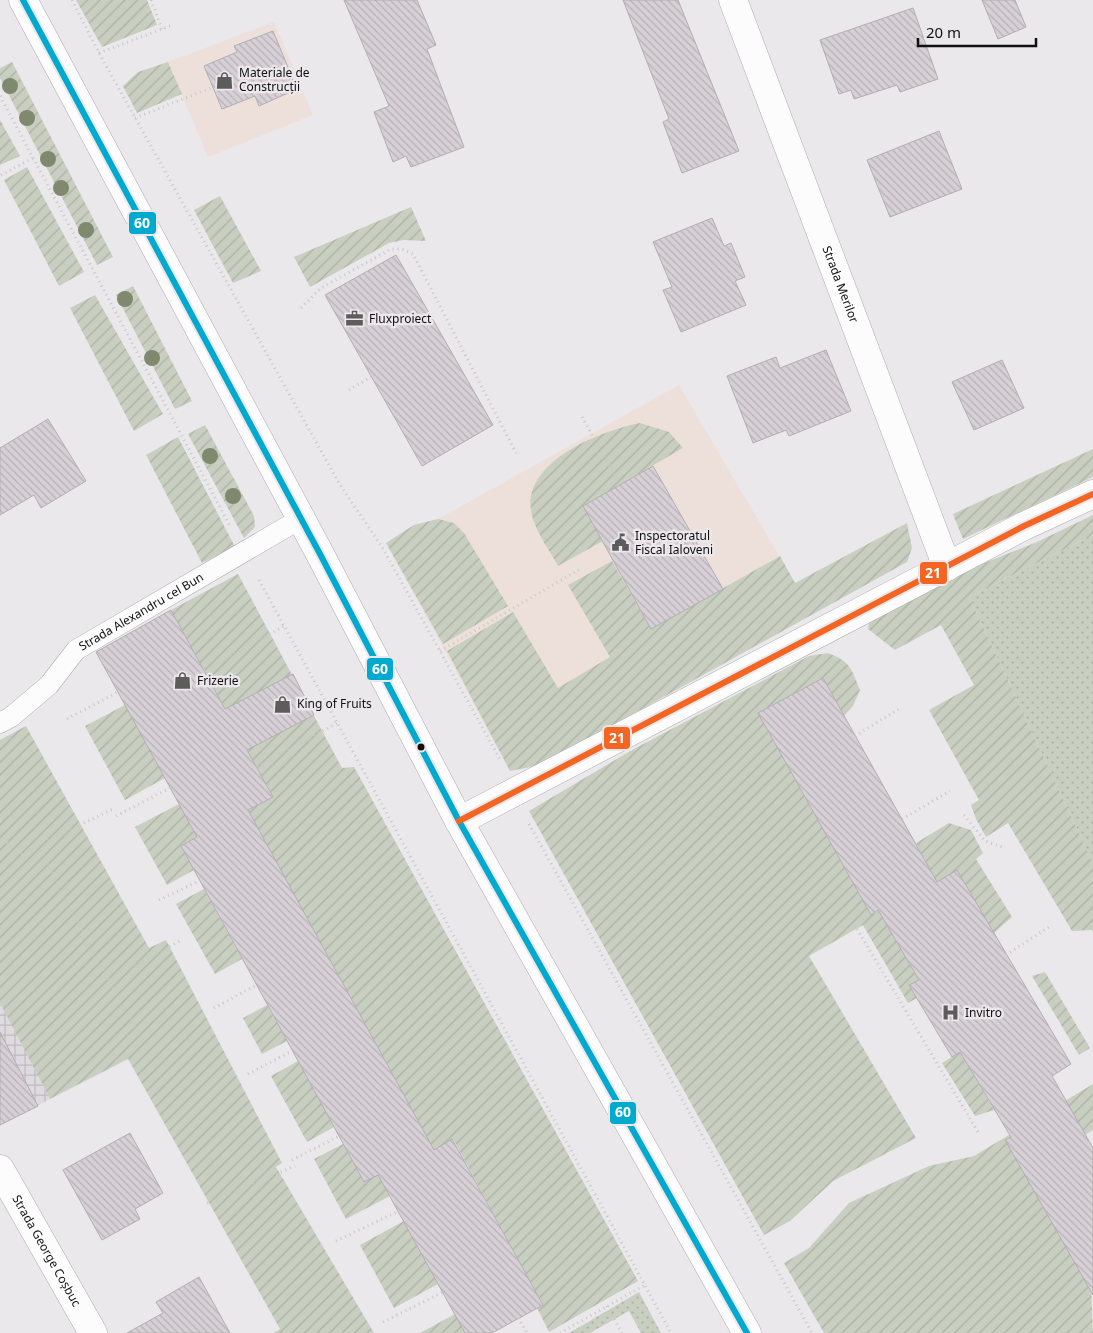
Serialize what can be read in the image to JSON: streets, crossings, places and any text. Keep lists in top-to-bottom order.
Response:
{
  "streets": {
    "street": ["Strada Merilor", "Strada George Coșbuc"],
    "lane": ["Strada Alexandru cel Bun"]
  },
  "places": {
    "shop": ["Materiale de Construcții", "Frizerie", "King of Fruits"],
    "office": ["Fluxproiect"],
    "public building": ["Inspectoratul Fiscal Ialoveni"],
    "hospital": ["Invitro"]
  },
  "lines": ["transit line 60", "transit line 21"],
  "scale_bar": "20 m"
}
